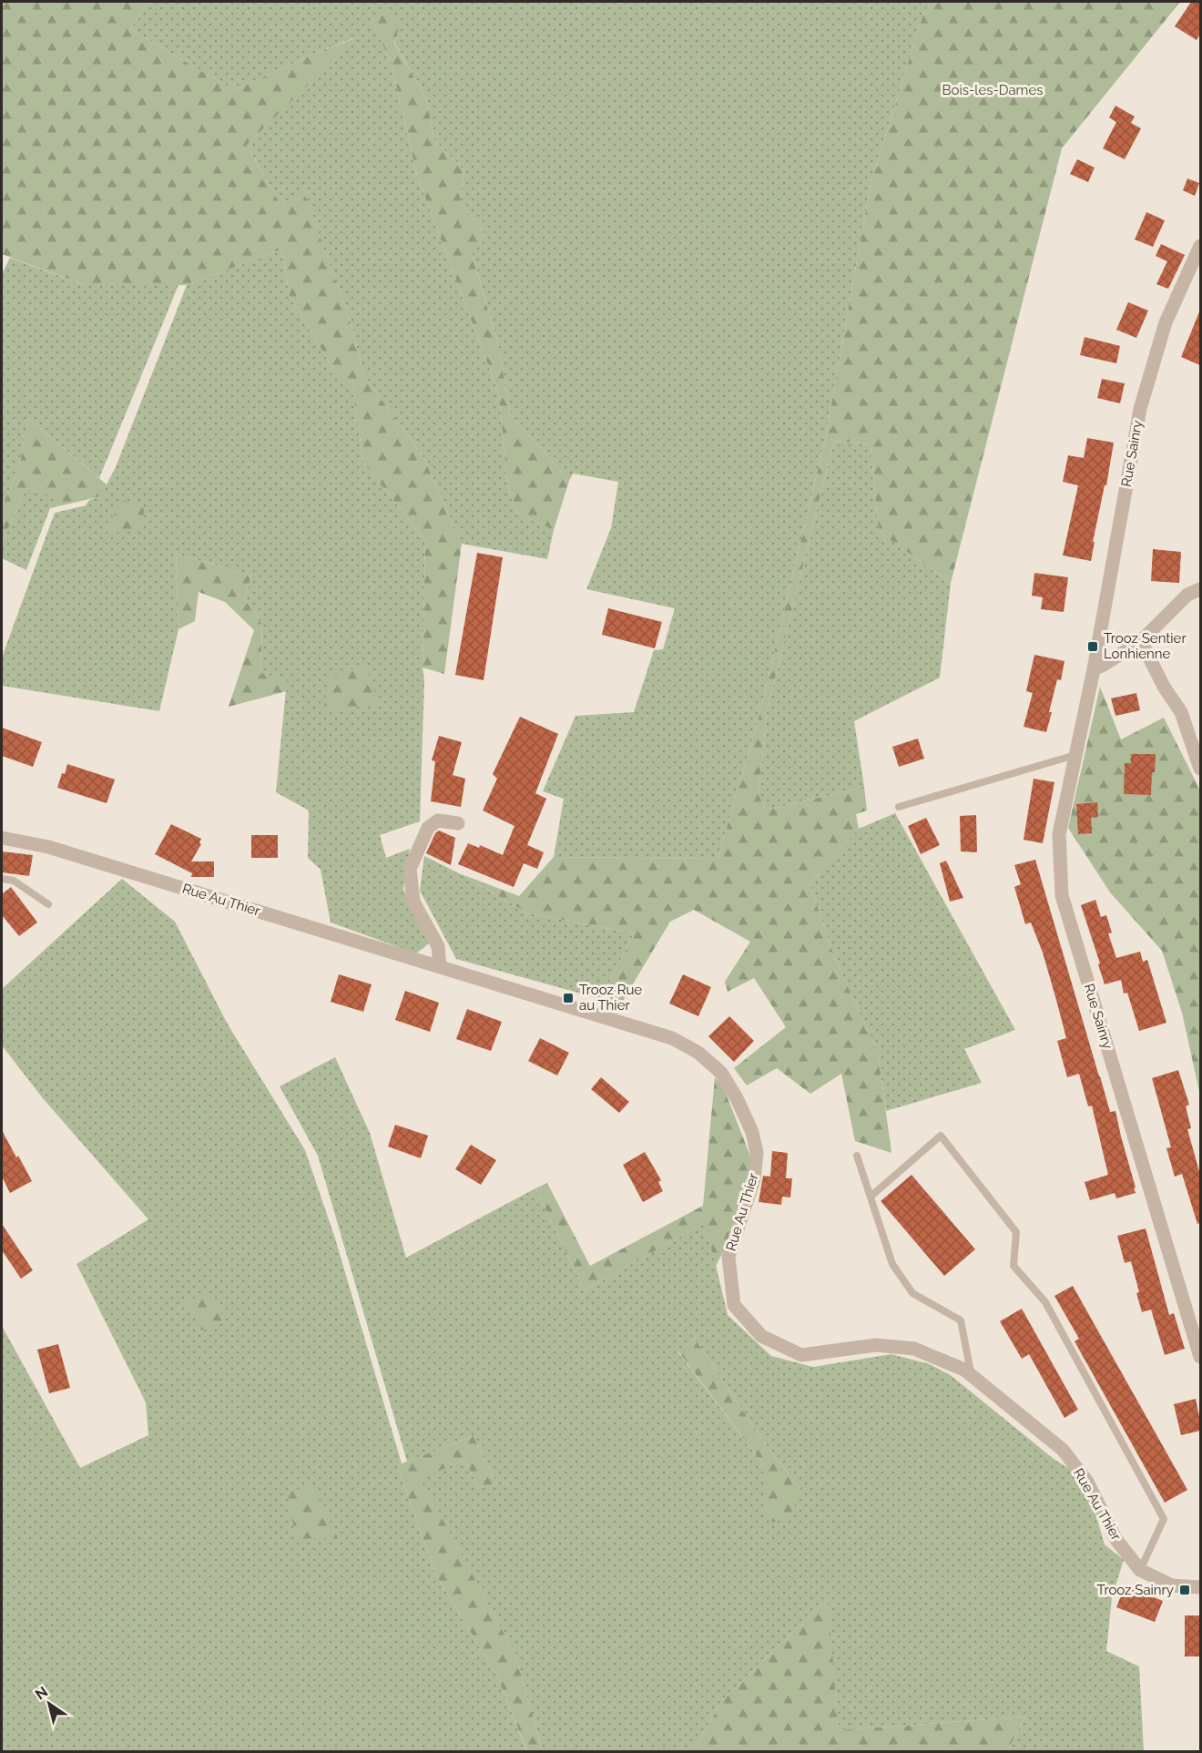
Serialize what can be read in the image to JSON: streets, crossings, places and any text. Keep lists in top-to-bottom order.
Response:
{
  "streets": {
    "street": ["Rue Sainry", "Rue Au Thier"]
  },
  "parks": ["Bois-les-Dames"],
  "places": {
    "transit": ["Trooz Sentier Lonhienne", "Trooz Rue au Thier", "Trooz Sainry"]
  },
  "north": "top left"
}
